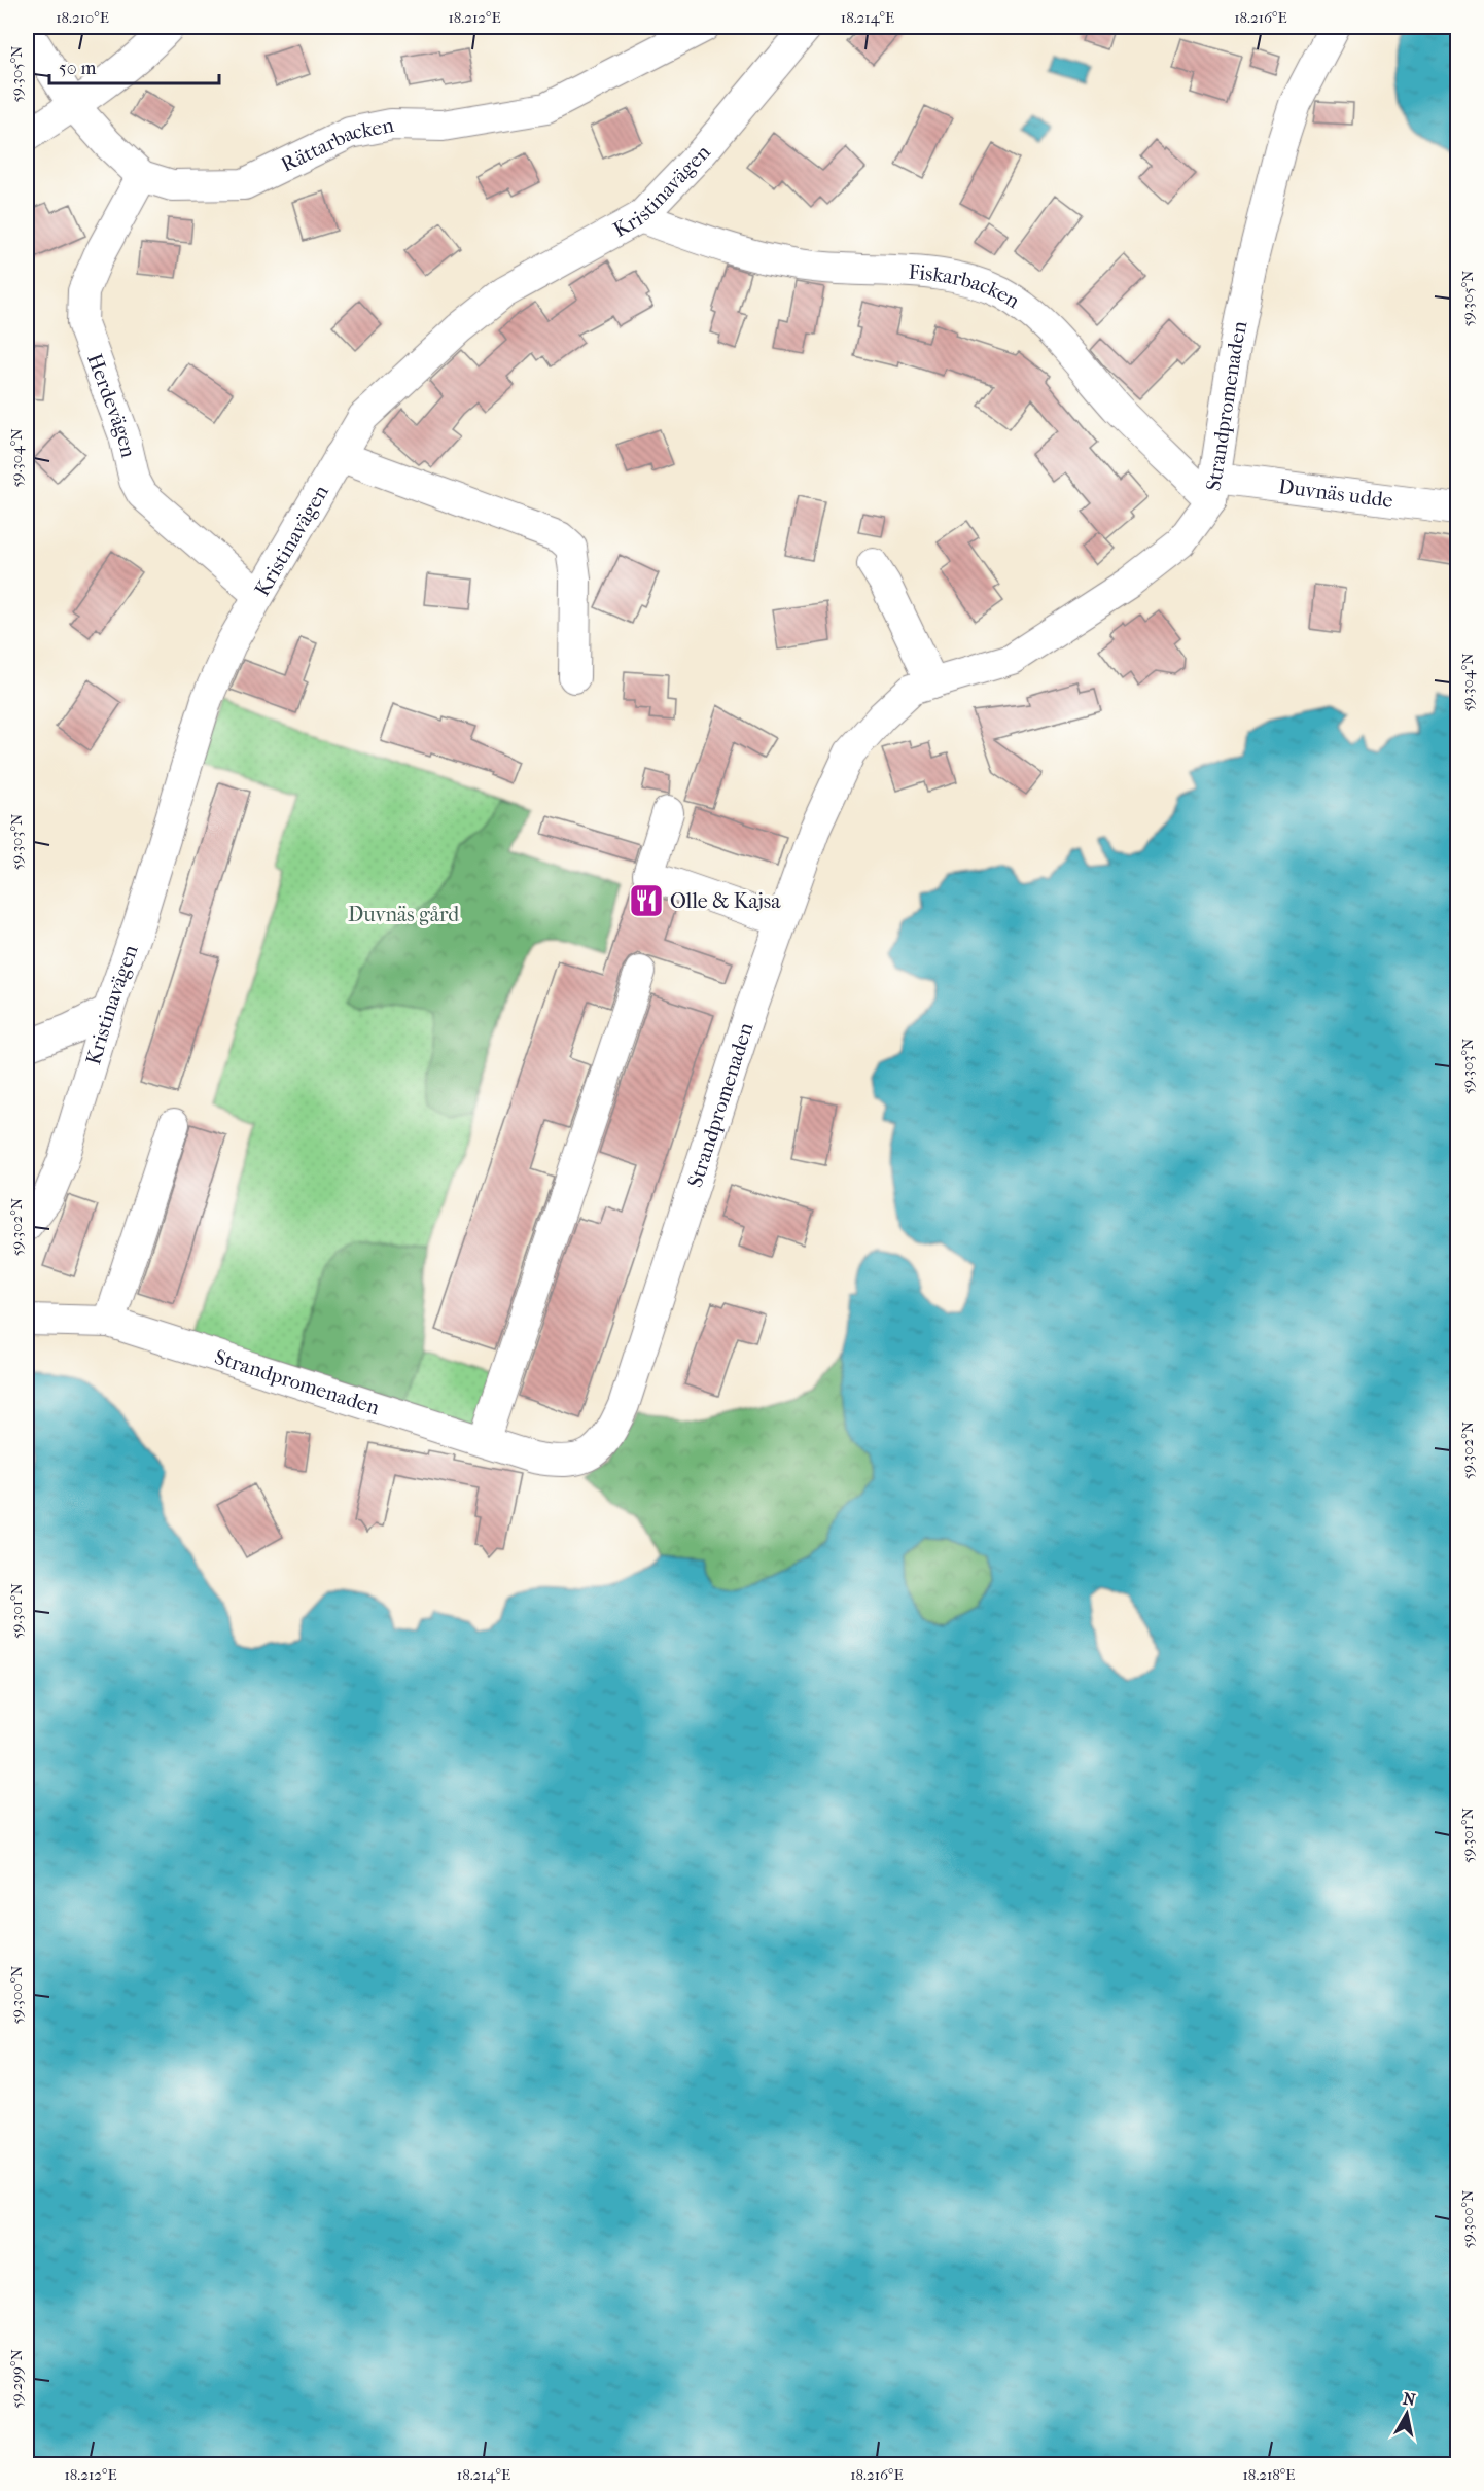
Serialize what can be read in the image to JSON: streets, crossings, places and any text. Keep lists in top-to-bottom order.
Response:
{
  "streets": {
    "street": [
      "Rättarbacken",
      "Kristinavägen",
      "Fiskarbacken",
      "Herdevägen",
      "Strandpromenaden",
      "Duvnäs udde"
    ]
  },
  "crossings": [
    ["Rättarbacken", "Herdevägen"],
    ["Kristinavägen", "Fiskarbacken"],
    ["Kristinavägen", "Herdevägen"],
    ["Fiskarbacken", "Strandpromenaden"],
    ["Fiskarbacken", "Duvnäs udde"],
    ["Strandpromenaden", "Duvnäs udde"]
  ],
  "parks": ["Duvnäs gård"],
  "places": {
    "restaurant": ["Olle & Kajsa"]
  },
  "scale_bar": "50 m",
  "north": "top",
  "coordinates": [
    "18.210°E",
    "18.212°E",
    "18.214°E",
    "18.216°E",
    "59.305°N",
    "59.304°N",
    "59.303°N",
    "59.302°N",
    "59.301°N",
    "59.300°N",
    "59.299°N",
    "18.218°E"
  ]
}
